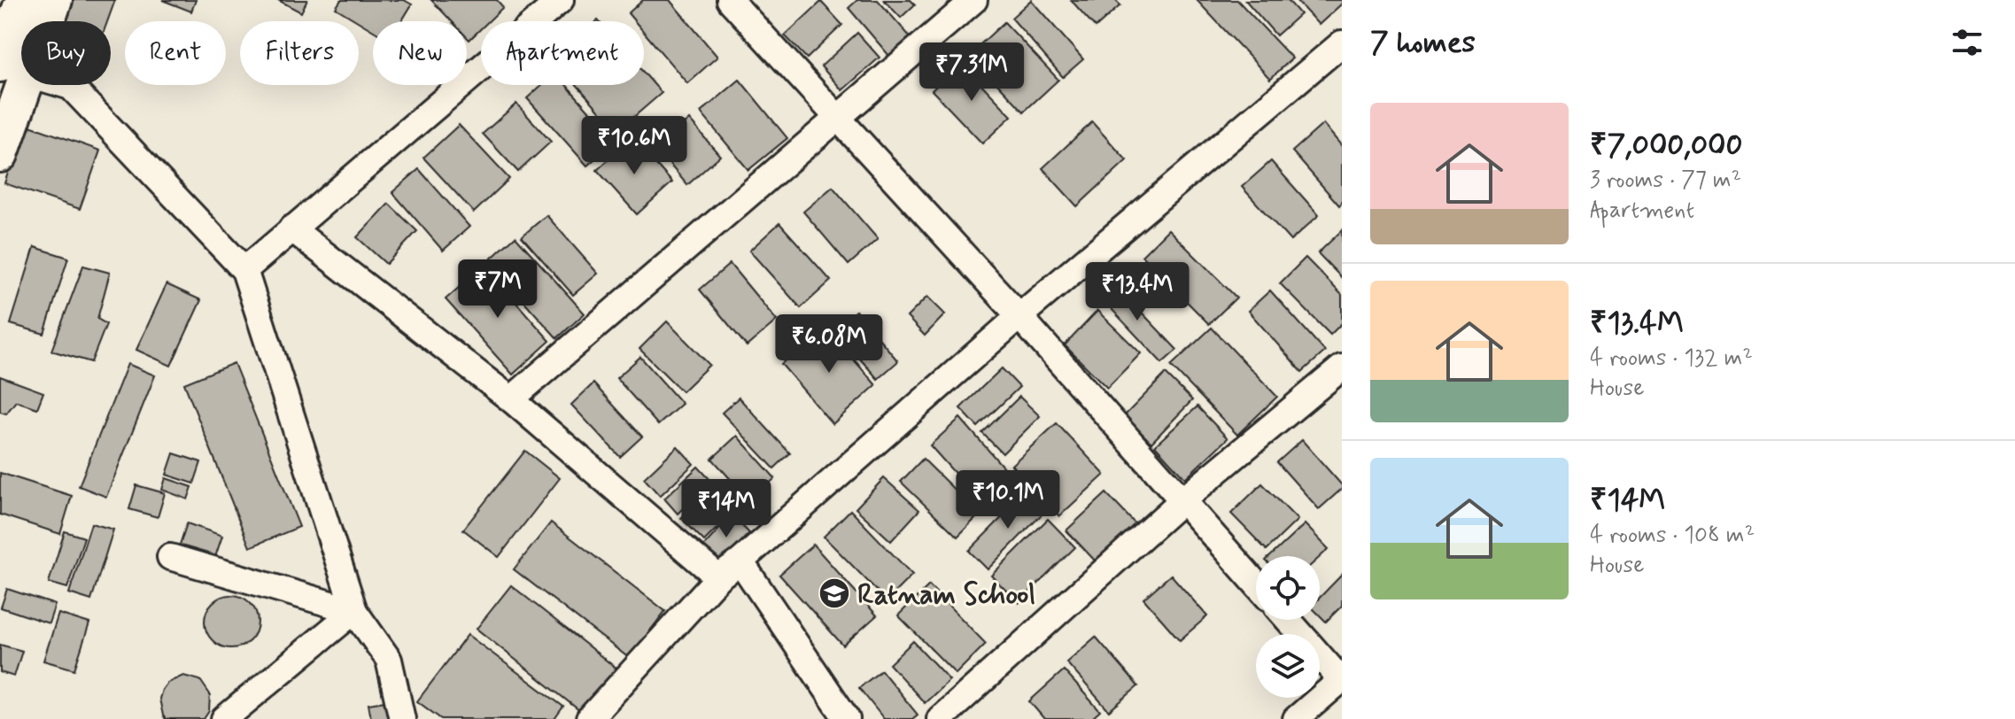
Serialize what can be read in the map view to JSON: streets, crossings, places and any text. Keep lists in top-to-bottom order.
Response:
{
  "places": {
    "school or university": ["Ratnam School"]
  },
  "page": {
    "heading": "7 homes",
    "chip": [
      "Buy",
      "Rent",
      "Filters",
      "New",
      "Apartment"
    ],
    "price": [
      "₹7.31M",
      "₹10.6M",
      "₹7M",
      "₹13.4M",
      "₹6.08M",
      "₹10.1M",
      "₹14M"
    ],
    "list": [
      {
        "name": "₹7,000,000",
        "note": "3 rooms · 77 m² · Apartment"
      },
      {
        "name": "₹13.4M",
        "note": "4 rooms · 132 m² · House"
      },
      {
        "name": "₹14M",
        "note": "4 rooms · 108 m² · House"
      }
    ]
  }
}
